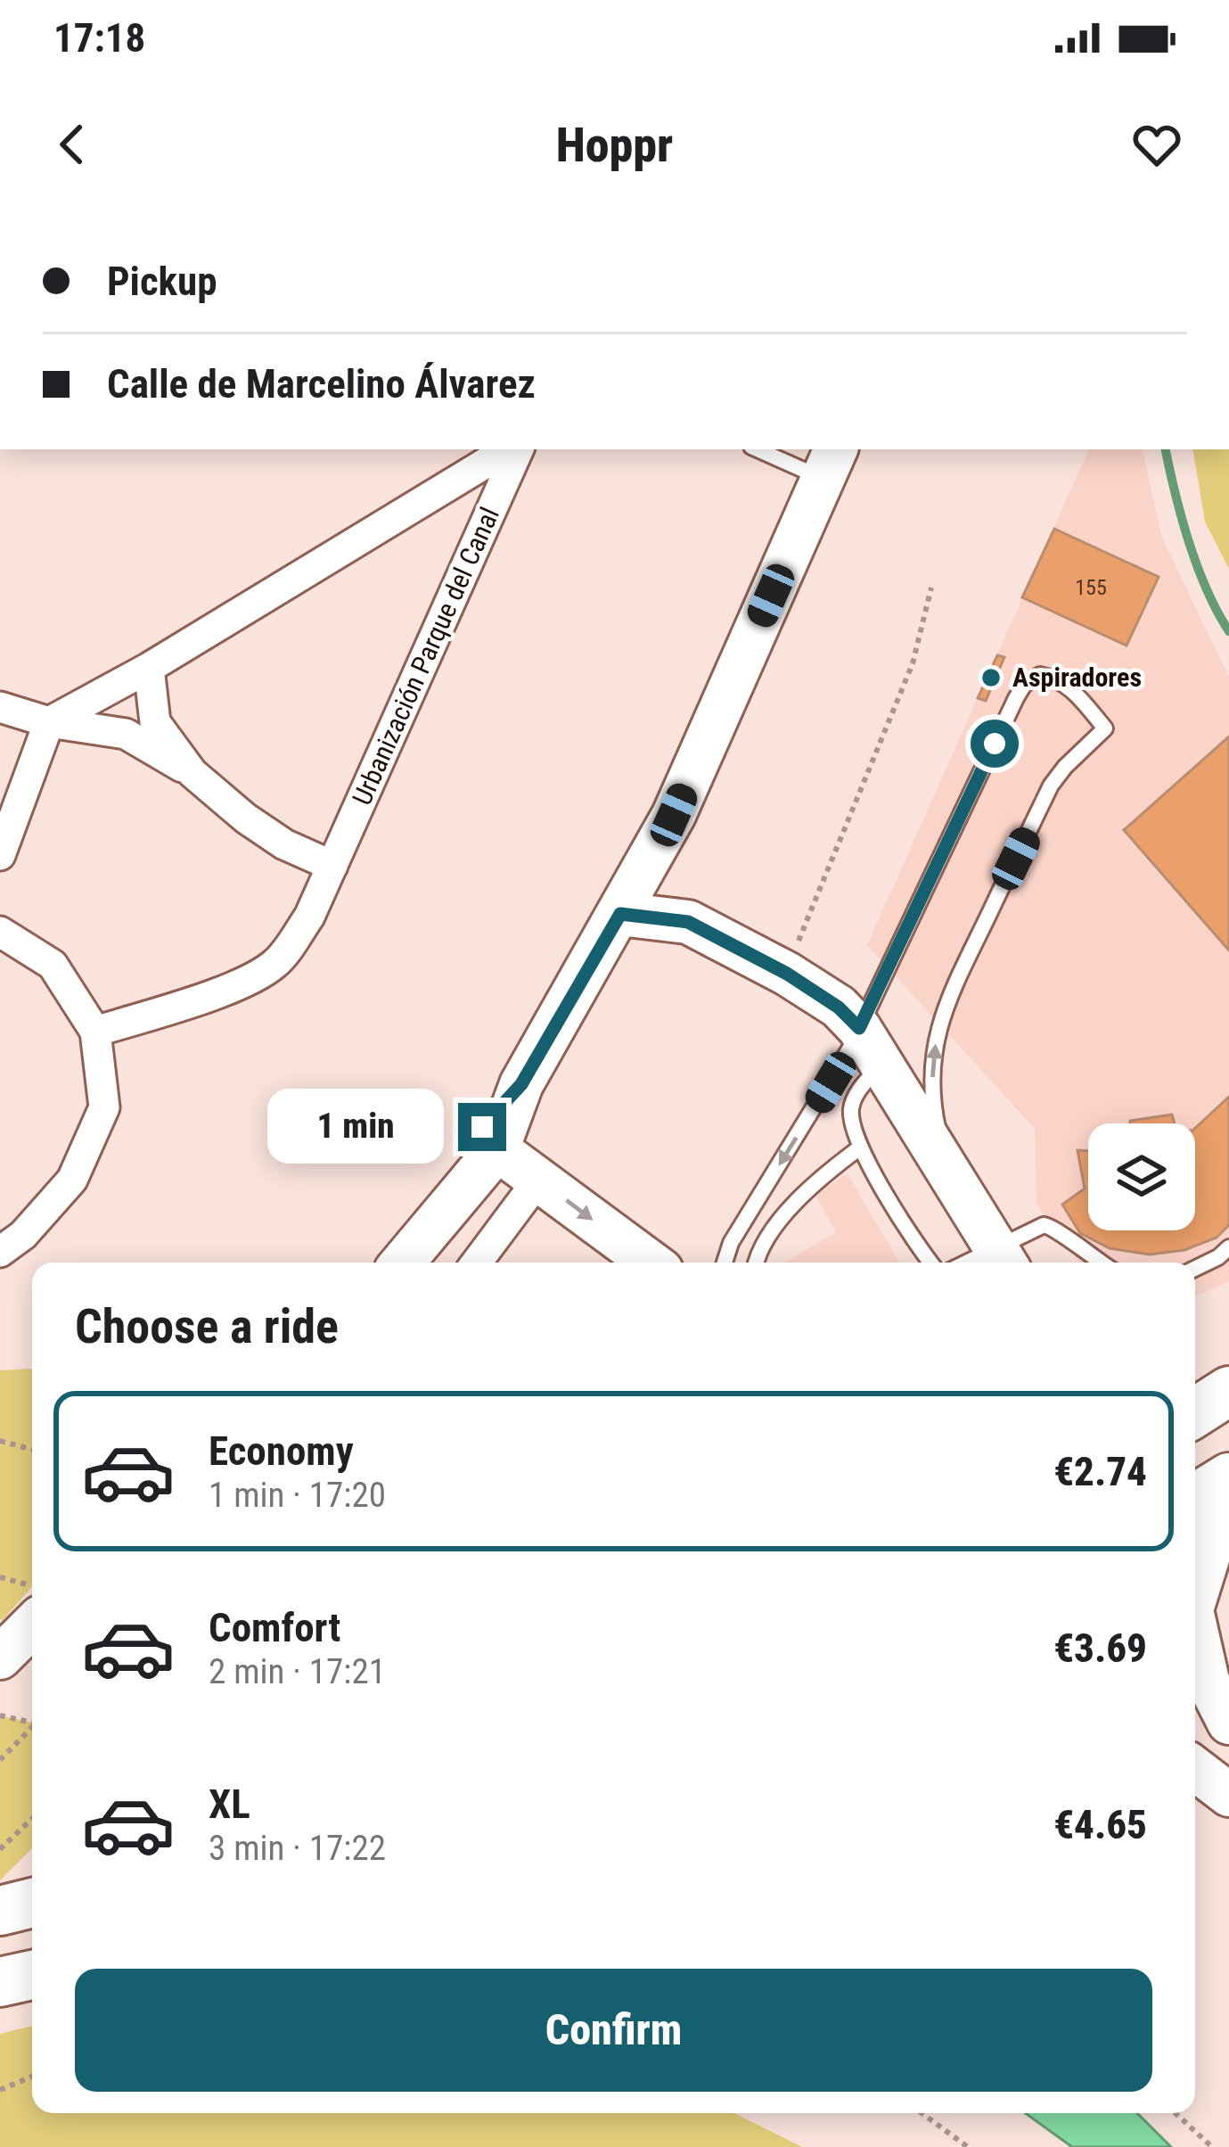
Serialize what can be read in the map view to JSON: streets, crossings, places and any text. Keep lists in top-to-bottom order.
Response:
{
  "streets": {
    "street": ["Urbanización Parque del Canal"]
  },
  "places": ["Aspiradores"],
  "house_numbers": ["155"],
  "page": {
    "status": "17:18",
    "header": "Hoppr",
    "banner": ["Pickup", "Calle de Marcelino Álvarez"],
    "bubble": "1 min",
    "heading": "Choose a ride",
    "list": [
      {
        "name": "Economy",
        "note": "1 min · 17:20",
        "value": "€2.74"
      },
      {
        "name": "Comfort",
        "note": "2 min · 17:21",
        "value": "€3.69"
      },
      {
        "name": "XL",
        "note": "3 min · 17:22",
        "value": "€4.65"
      }
    ],
    "buttons": "Confirm"
  }
}
